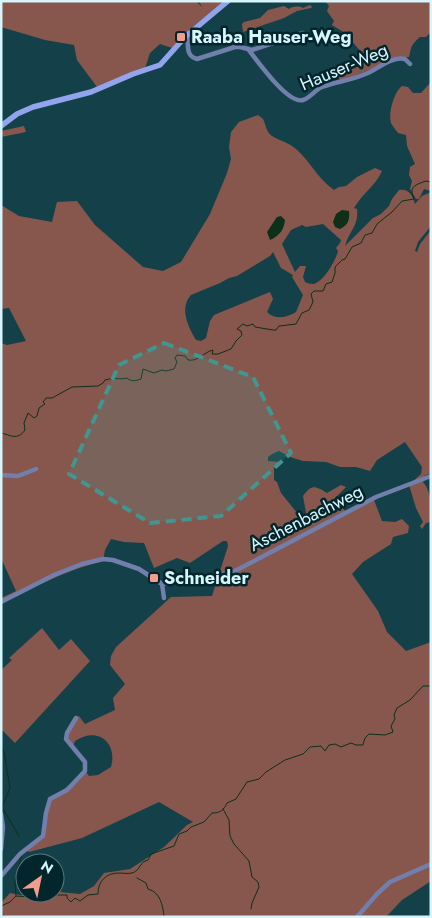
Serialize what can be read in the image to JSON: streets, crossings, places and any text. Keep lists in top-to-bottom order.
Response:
{
  "streets": {
    "street": ["Hauser-Weg", "Aschenbachweg"]
  },
  "places": {
    "transit": ["Raaba Hauser-Weg", "Schneider"]
  },
  "north": "top right"
}
